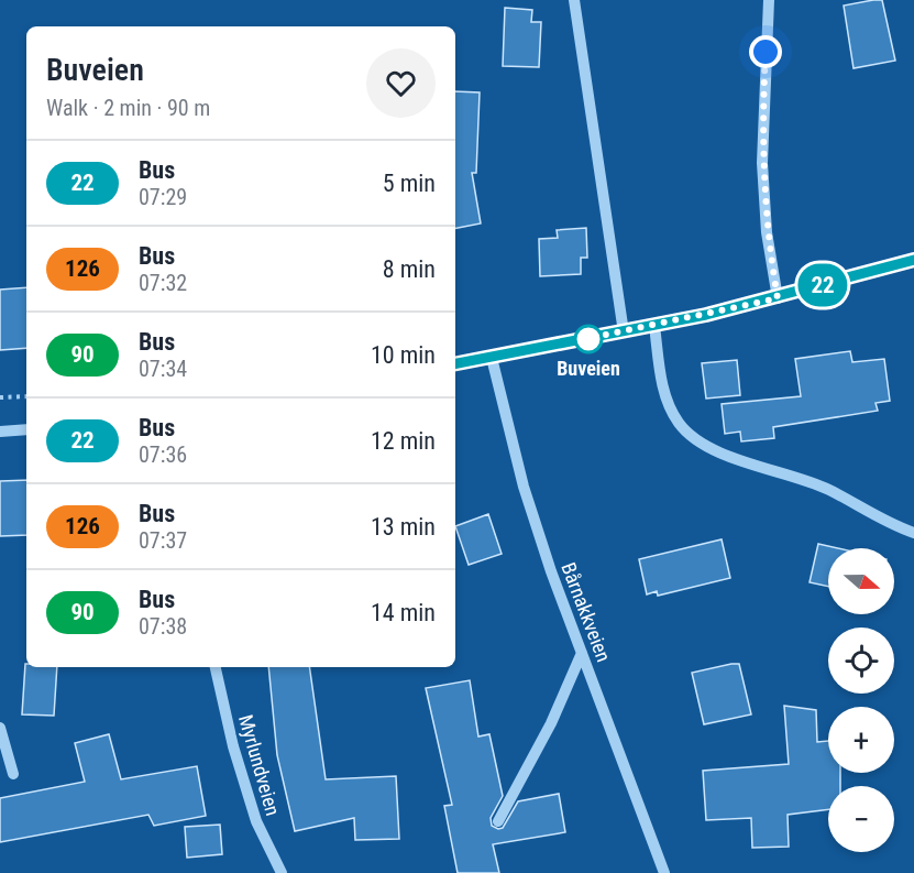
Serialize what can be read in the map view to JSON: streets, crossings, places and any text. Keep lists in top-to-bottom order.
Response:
{
  "streets": {
    "street": ["Bårnakkveien", "Myrlundveien"]
  },
  "places": ["Buveien"],
  "lines": ["bus line 22"],
  "north": "right",
  "page": {
    "on_map": "22",
    "heading": ["Buveien", "Walk · 2 min · 90 m"],
    "list": [
      {
        "mark": "22",
        "name": "Bus",
        "note": "07:29",
        "value": "5 min"
      },
      {
        "mark": "126",
        "name": "Bus",
        "note": "07:32",
        "value": "8 min"
      },
      {
        "mark": "90",
        "name": "Bus",
        "note": "07:34",
        "value": "10 min"
      },
      {
        "mark": "22",
        "name": "Bus",
        "note": "07:36",
        "value": "12 min"
      },
      {
        "mark": "126",
        "name": "Bus",
        "note": "07:37",
        "value": "13 min"
      },
      {
        "mark": "90",
        "name": "Bus",
        "note": "07:38",
        "value": "14 min"
      }
    ],
    "map_buttons": ["+", "−"]
  }
}
